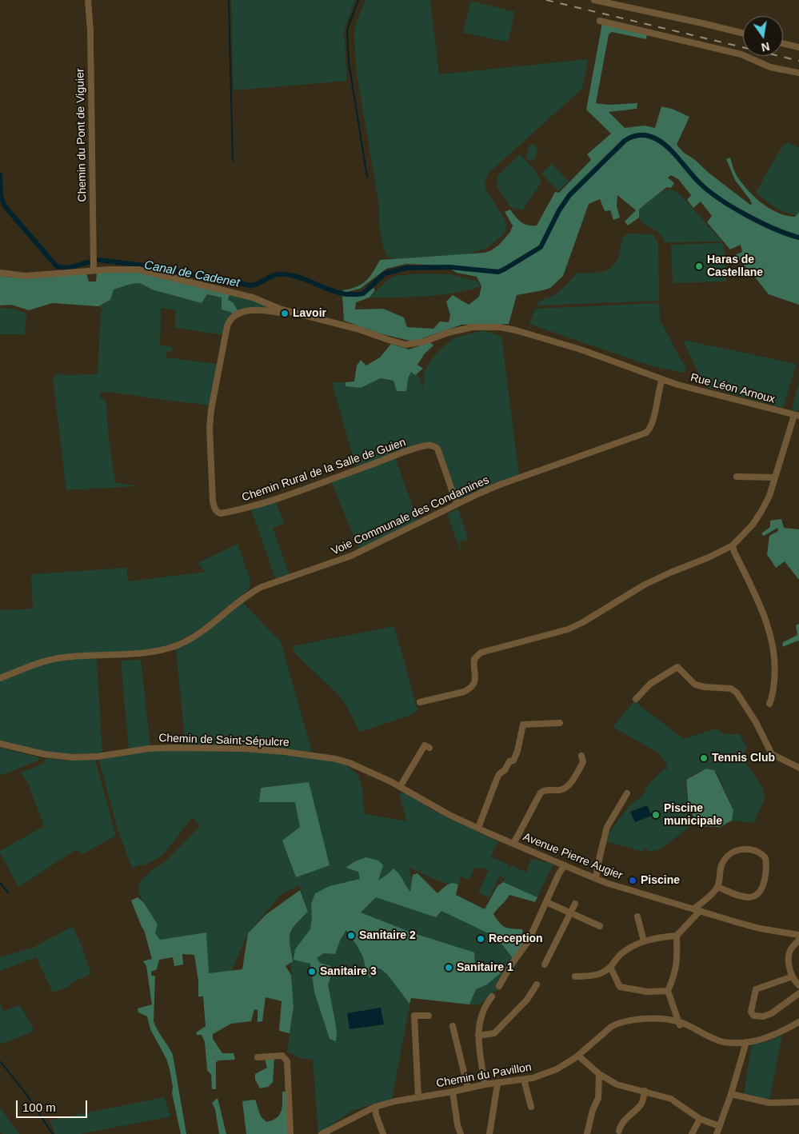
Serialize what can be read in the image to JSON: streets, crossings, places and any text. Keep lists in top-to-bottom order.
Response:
{
  "streets": {
    "street": [
      "Chemin du Pont de Viguier",
      "Rue Léon Arnoux",
      "Chemin Rural de la Salle de Guien",
      "Voie Communale des Condamines",
      "Chemin de Saint-Sépulcre",
      "Avenue Pierre Augier",
      "Chemin du Pavillon"
    ]
  },
  "crossings": [
    ["Rue Léon Arnoux", "Chemin Rural de la Salle de Guien"],
    ["Rue Léon Arnoux", "Voie Communale des Condamines"],
    ["Chemin Rural de la Salle de Guien", "Voie Communale des Condamines"],
    ["Chemin de Saint-Sépulcre", "Avenue Pierre Augier"]
  ],
  "water": ["Canal de Cadenet"],
  "places": [
    "Haras de Castellane",
    "Lavoir",
    "Tennis Club",
    "Piscine municipale",
    "Piscine",
    "Sanitaire 2",
    "Reception",
    "Sanitaire 1",
    "Sanitaire 3"
  ],
  "scale_bar": "100 m",
  "north": "bottom"
}
